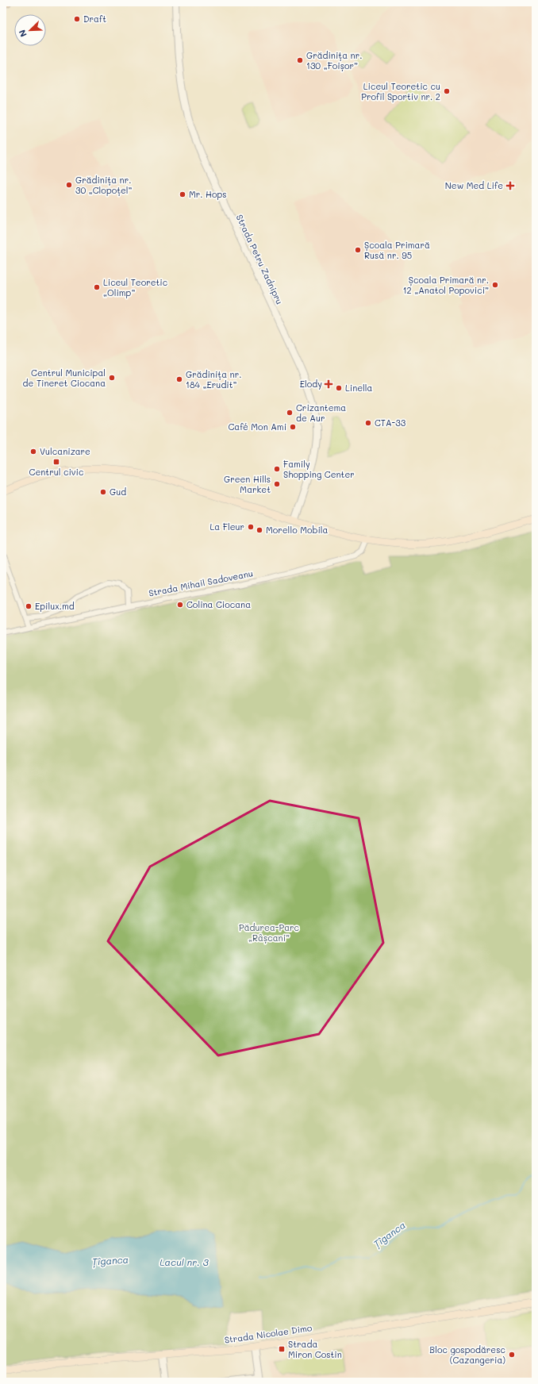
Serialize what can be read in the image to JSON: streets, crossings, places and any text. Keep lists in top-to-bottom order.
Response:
{
  "streets": {
    "main road": ["Strada Nicolae Dimo"],
    "street": ["Strada Petru Zadnipru", "Strada Mihail Sadoveanu"]
  },
  "water": ["Țîganca", "Lacul nr. 3"],
  "parks": ["Pădurea-Parc „Râșcani”"],
  "places": {
    "other": [
      "Draft",
      "Grădinița nr. 130 „Foișor”",
      "Liceul Teoretic cu Profil Sportiv nr. 2",
      "Grădinița nr. 30 „Clopoțel”",
      "Mr. Hops",
      "Școala Primară Rusă nr. 95",
      "Școala Primară nr. 12 „Anatol Popovici”",
      "Liceul Teoretic „Olimp”",
      "Centrul Municipal de Tineret Ciocana",
      "Grădinița nr. 184 „Erudit”",
      "Linella",
      "Crizantema de Aur",
      "CTA-33",
      "Café Mon Ami",
      "Vulcanizare",
      "Family Shopping Center",
      "Green Hills Market",
      "Gud",
      "La Fleur",
      "Morello Mobila",
      "Colina Ciocana",
      "Epilux.md",
      "Bloc gospodăresc (Cazangeria)"
    ],
    "health": ["New Med Life", "Elody"],
    "transit": ["Centrul civic", "Strada Miron Costin"]
  },
  "north": "bottom left"
}
